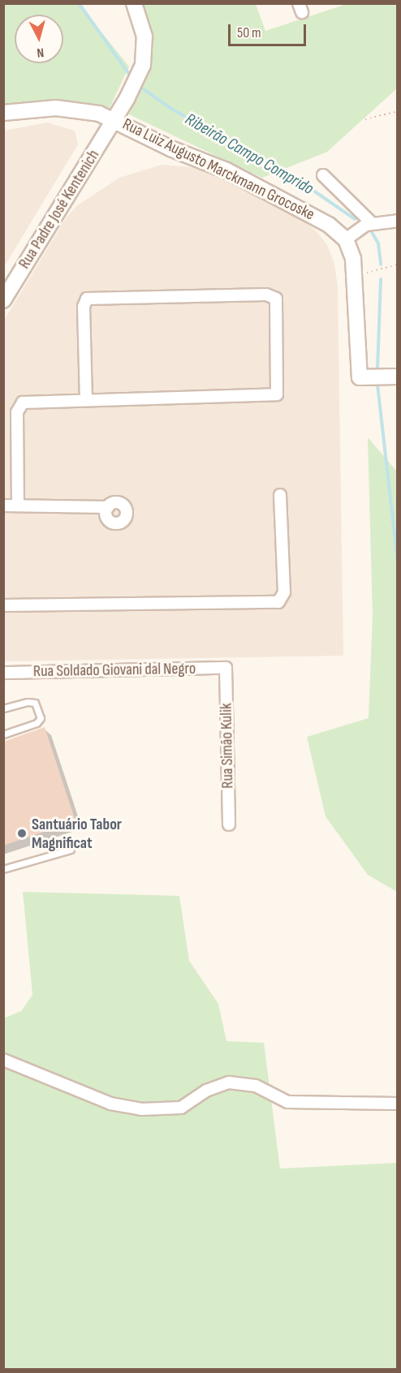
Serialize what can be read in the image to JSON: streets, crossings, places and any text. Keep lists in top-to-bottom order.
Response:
{
  "streets": {
    "street": [
      "Rua Luiz Augusto Marckmann Grocoske",
      "Rua Padre José Kentenich",
      "Rua Soldado Giovani dal Negro",
      "Rua Simão Kulik"
    ]
  },
  "crossings": [
    ["Rua Luiz Augusto Marckmann Grocoske", "Rua Padre José Kentenich"],
    ["Rua Soldado Giovani dal Negro", "Rua Simão Kulik"]
  ],
  "water": ["Ribeirão Campo Comprido"],
  "places": ["Santuário Tabor Magnificat"],
  "scale_bar": "50 m",
  "north": "bottom"
}
